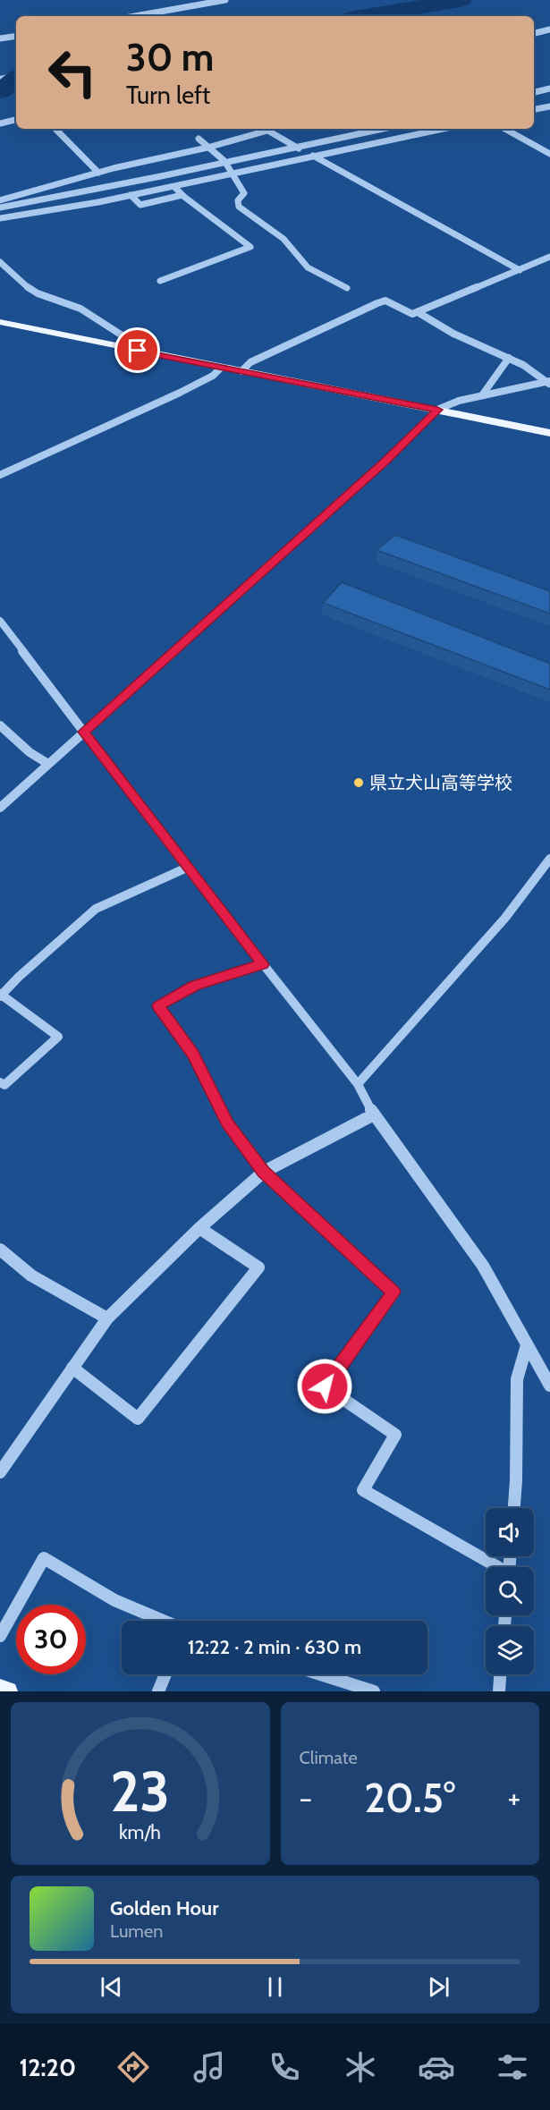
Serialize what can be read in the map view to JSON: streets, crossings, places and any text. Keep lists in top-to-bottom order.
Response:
{
  "places": ["県立犬山高等学校"],
  "page": {
    "turn": ["30 m", "Turn left"],
    "limit": "30",
    "trip": "12:22 · 2 min · 630 m",
    "tile": "Climate",
    "heat": ["−", "20.5°", "+"],
    "song": ["Golden Hour", "Lumen"],
    "tabs": "12:20",
    "gauge": ["23", "km/h"]
  }
}
